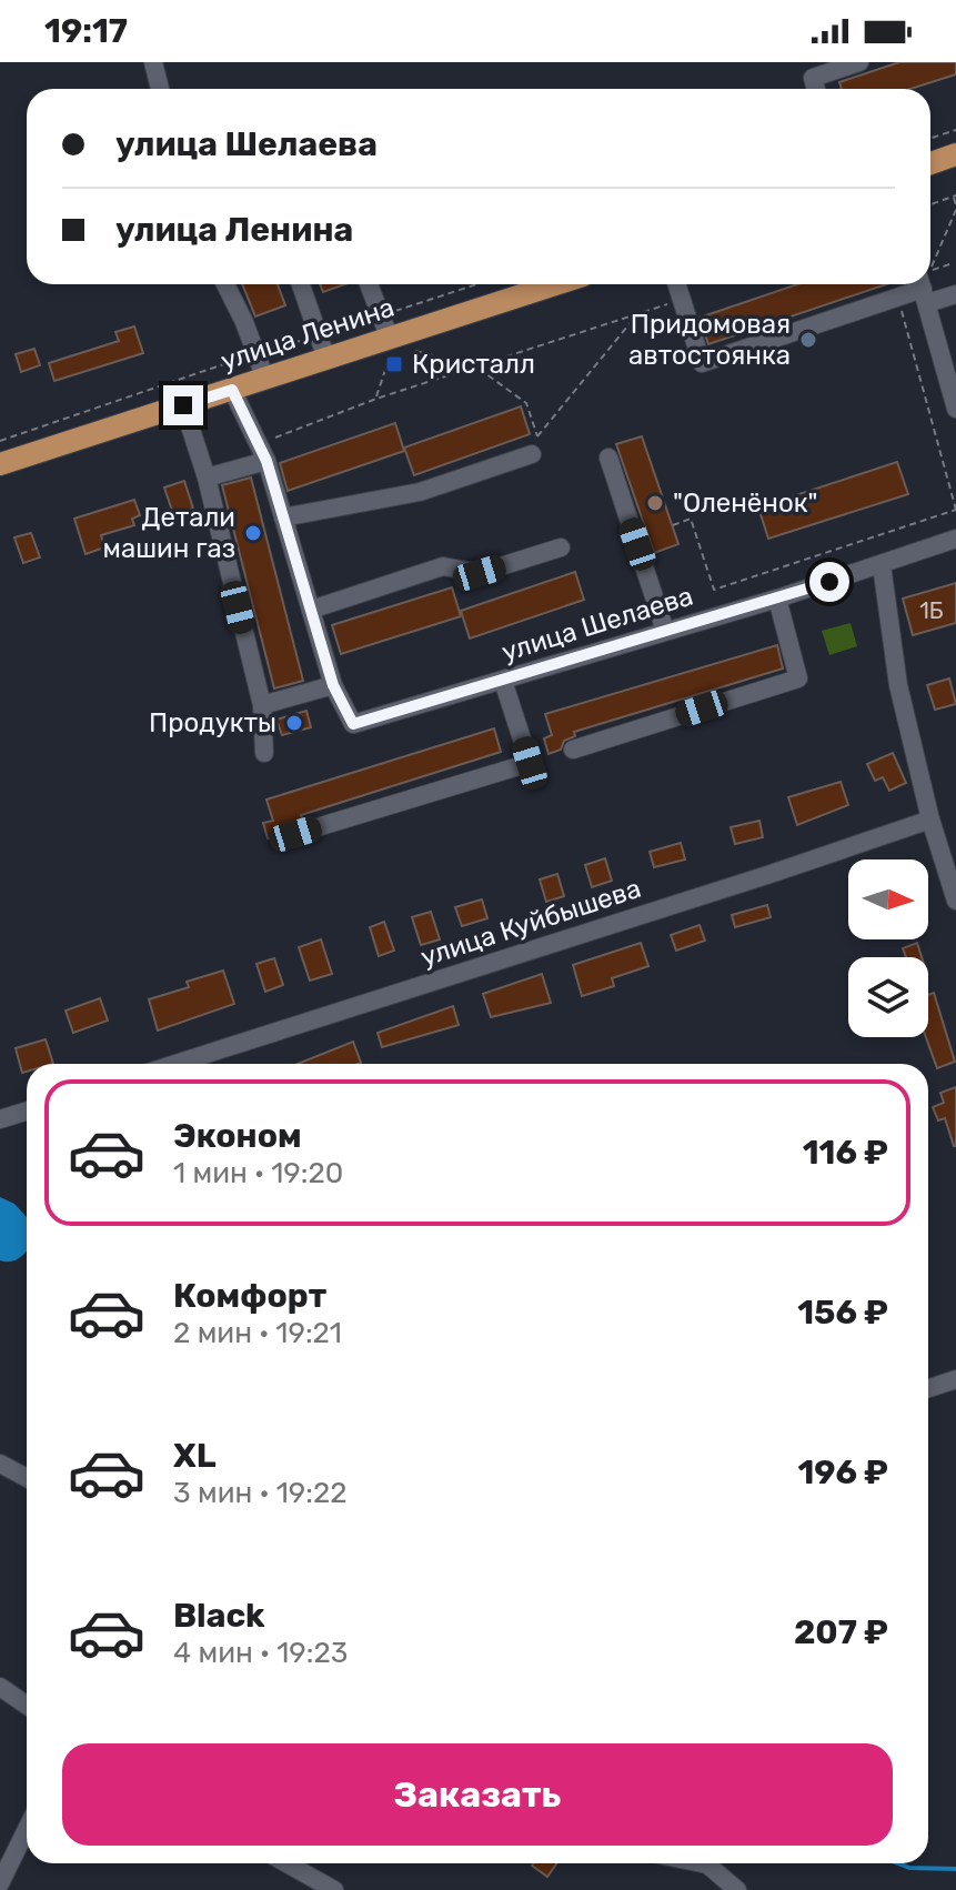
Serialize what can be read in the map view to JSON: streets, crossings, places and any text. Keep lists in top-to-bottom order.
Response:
{
  "streets": {
    "main road": ["улица Ленина"],
    "street": ["улица Шелаева", "улица Куйбышева"]
  },
  "places": {
    "other": [
      "Придомовая автостоянка",
      "\"Оленёнок\"",
      "Детали машин газ",
      "Продукты"
    ],
    "transit": ["Кристалл"]
  },
  "house_numbers": ["1Б"],
  "north": "right",
  "page": {
    "status": "19:17",
    "banner": ["улица Шелаева", "улица Ленина"],
    "list": [
      {
        "name": "Эконом",
        "note": "1 мин · 19:20",
        "value": "116 ₽"
      },
      {
        "name": "Комфорт",
        "note": "2 мин · 19:21",
        "value": "156 ₽"
      },
      {
        "name": "XL",
        "note": "3 мин · 19:22",
        "value": "196 ₽"
      },
      {
        "name": "Black",
        "note": "4 мин · 19:23",
        "value": "207 ₽"
      }
    ],
    "buttons": "Заказать"
  }
}
